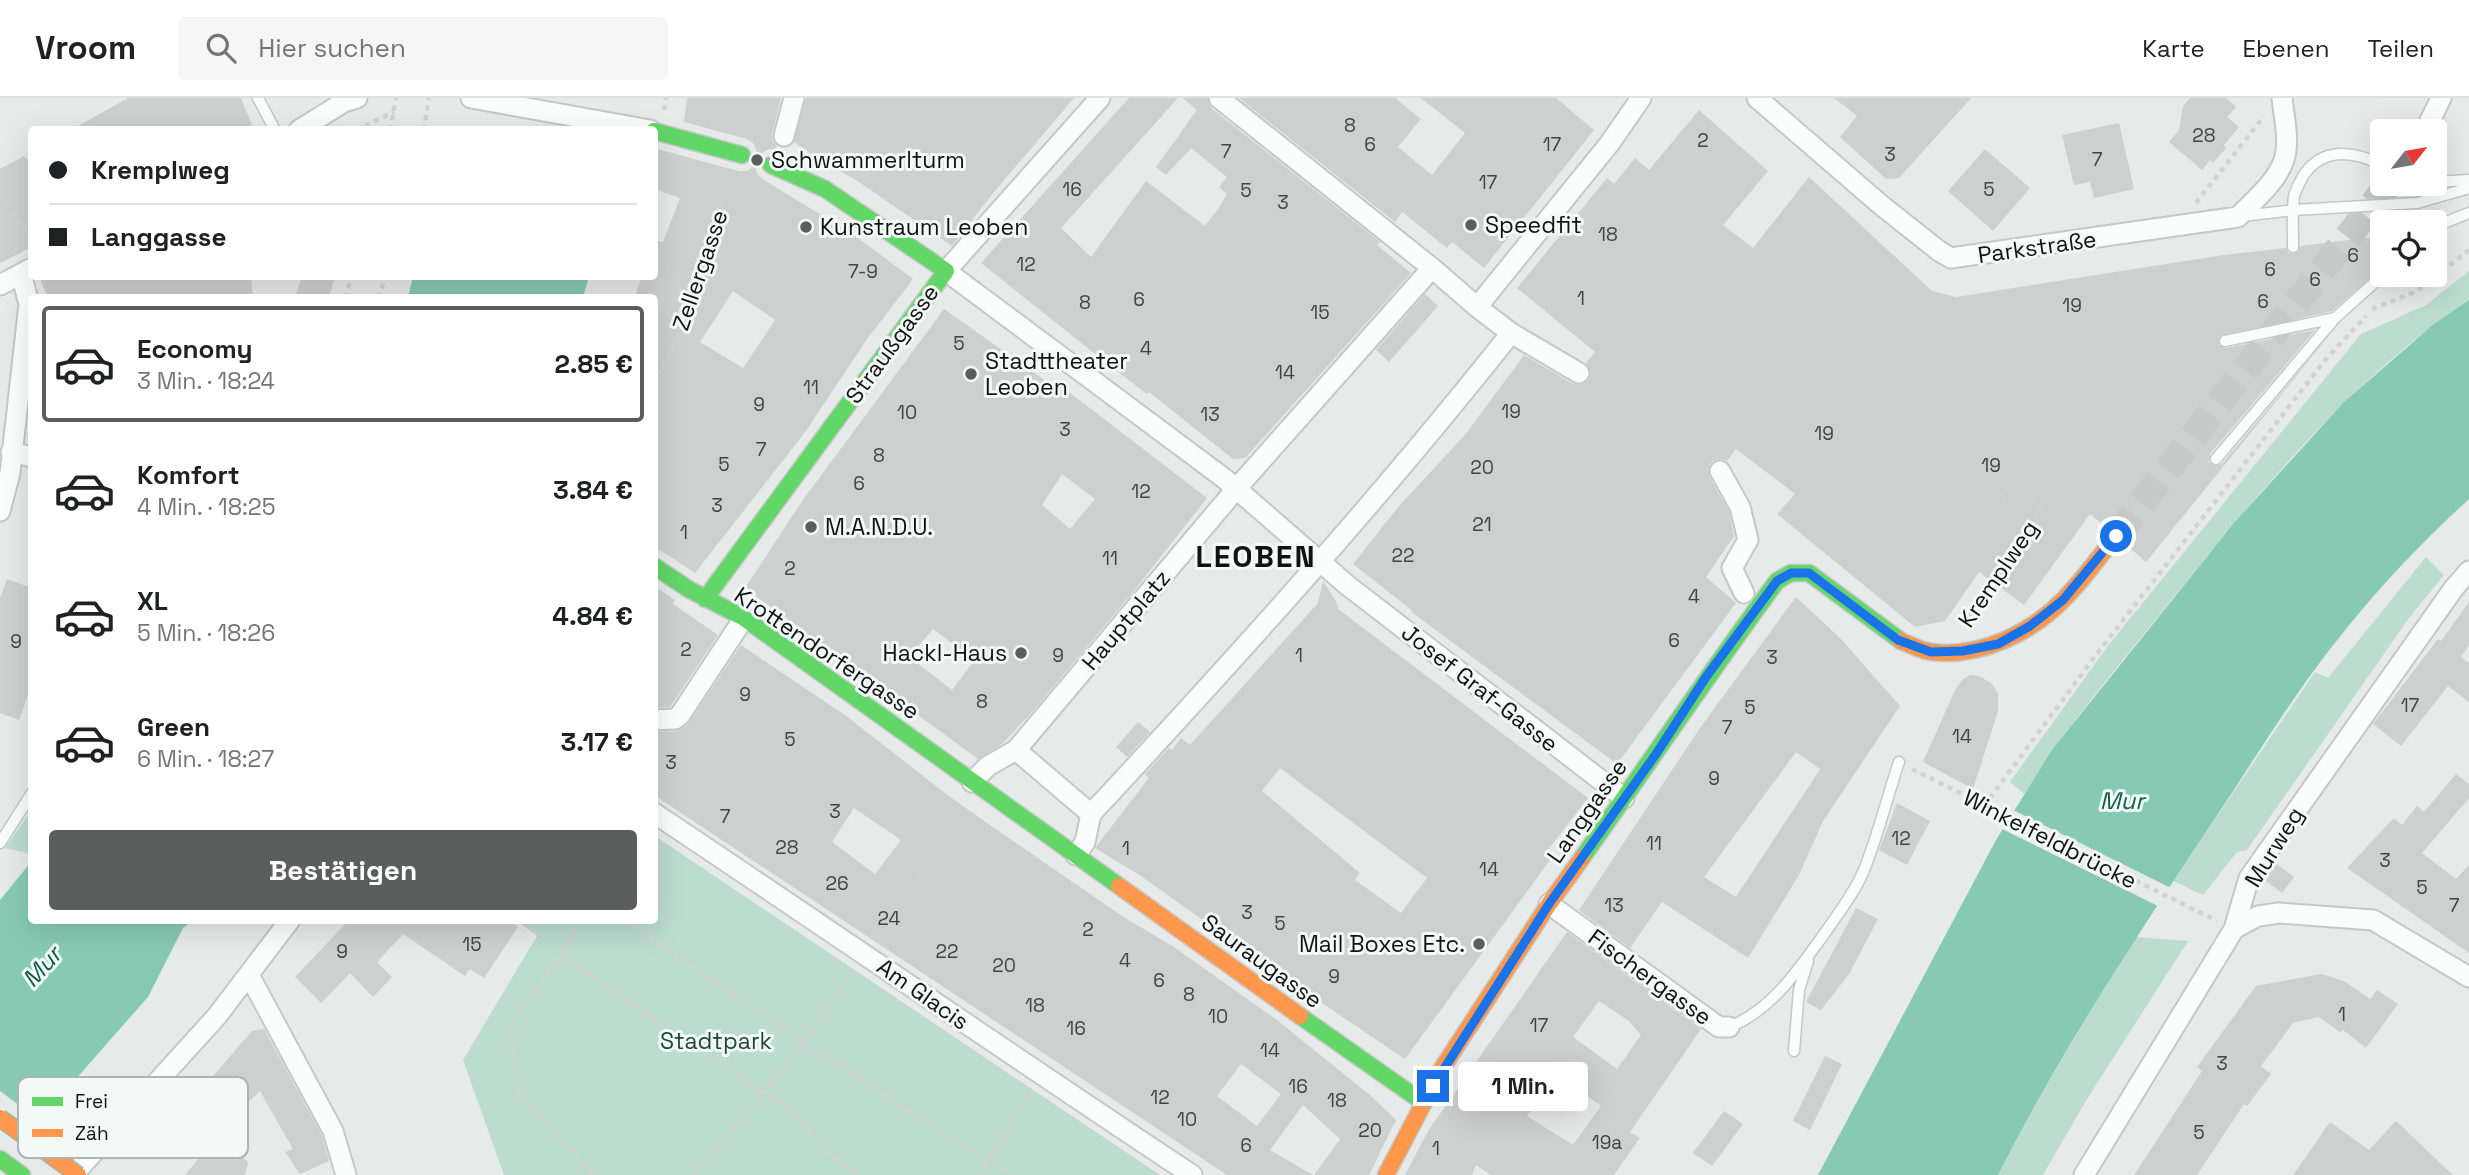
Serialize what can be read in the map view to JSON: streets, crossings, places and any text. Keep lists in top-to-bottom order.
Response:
{
  "streets": {
    "street": [
      "Parkstraße",
      "Straußgasse",
      "Kremplweg",
      "Hauptplatz",
      "Krottendorfergasse",
      "Josef Graf-Gasse",
      "Langgasse",
      "Murweg",
      "Sauraugasse",
      "Fischergasse",
      "Am Glacis"
    ],
    "path": ["Zellergasse", "Winkelfeldbrücke"]
  },
  "crossings": [
    ["Straußgasse", "Krottendorfergasse"],
    ["Kremplweg", "Langgasse"],
    ["Hauptplatz", "Krottendorfergasse"],
    ["Josef Graf-Gasse", "Langgasse"],
    ["Langgasse", "Sauraugasse"],
    ["Langgasse", "Fischergasse"],
    ["Winkelfeldbrücke", "Murweg"]
  ],
  "districts": ["LEOBEN"],
  "water": ["Mur"],
  "parks": ["Stadtpark"],
  "places": [
    "Schwammerlturm",
    "Speedfit",
    "Kunstraum Leoben",
    "Stadttheater Leoben",
    "M.A.N.D.U.",
    "Hackl-Haus",
    "Mail Boxes Etc."
  ],
  "house_numbers": [
    "8",
    "28",
    "2",
    "6",
    "17",
    "7",
    "3",
    "7",
    "17",
    "16",
    "5",
    "5",
    "3",
    "18",
    "6",
    "12",
    "6",
    "7-9",
    "6",
    "1",
    "6",
    "6",
    "8",
    "19",
    "15",
    "5",
    "4",
    "14",
    "11",
    "9",
    "19",
    "10",
    "13",
    "3",
    "19",
    "7",
    "8",
    "5",
    "19",
    "20",
    "6",
    "12",
    "3",
    "21",
    "1",
    "22",
    "11",
    "2",
    "4",
    "6",
    "9",
    "2",
    "9",
    "1",
    "3",
    "9",
    "8",
    "17",
    "5",
    "7",
    "14",
    "5",
    "3",
    "9",
    "3",
    "7",
    "12",
    "11",
    "28",
    "1",
    "3",
    "14",
    "26",
    "5",
    "13",
    "7",
    "3",
    "24",
    "5",
    "2",
    "15",
    "9",
    "22",
    "4",
    "20",
    "9",
    "6",
    "8",
    "18",
    "1",
    "10",
    "17",
    "16",
    "14",
    "3",
    "16",
    "12",
    "18",
    "10",
    "20",
    "5",
    "19a",
    "6",
    "1"
  ],
  "legend": ["Frei", "Zäh"],
  "north": "top right",
  "page": {
    "header": "Vroom",
    "search": "Hier suchen",
    "nav": ["Karte", "Ebenen", "Teilen"],
    "banner": ["Kremplweg", "Langgasse"],
    "list": [
      {
        "name": "Economy",
        "note": "3 Min. · 18:24",
        "value": "2.85 €"
      },
      {
        "name": "Komfort",
        "note": "4 Min. · 18:25",
        "value": "3.84 €"
      },
      {
        "name": "XL",
        "note": "5 Min. · 18:26",
        "value": "4.84 €"
      },
      {
        "name": "Green",
        "note": "6 Min. · 18:27",
        "value": "3.17 €"
      }
    ],
    "buttons": "Bestätigen",
    "bubble": "1 Min."
  }
}
